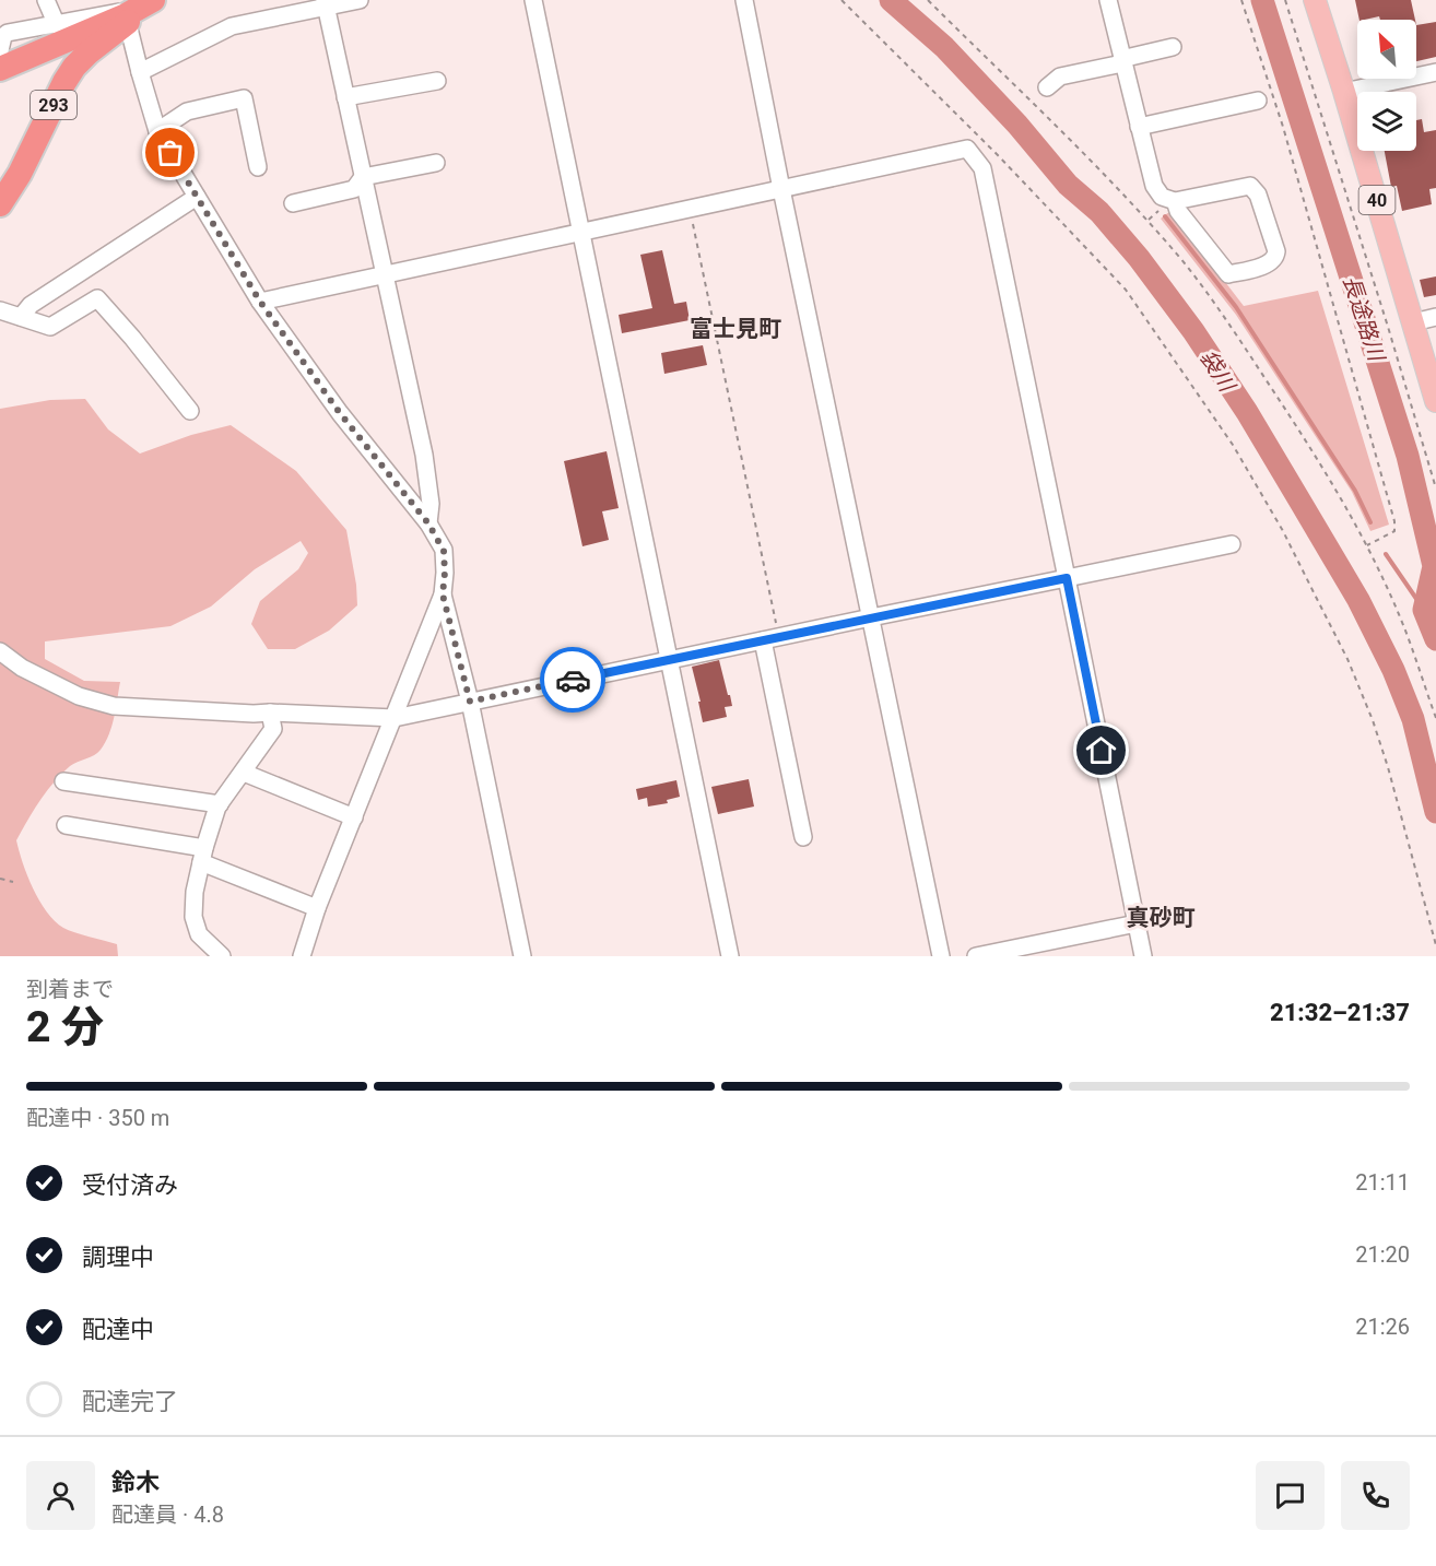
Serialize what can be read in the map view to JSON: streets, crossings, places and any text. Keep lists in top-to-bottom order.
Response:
{
  "streets": {
    "highway": ["293"],
    "main road": ["40"]
  },
  "districts": ["富士見町", "真砂町"],
  "water": ["長途路川", "袋川"],
  "north": "top left",
  "page": {
    "heading": ["2 分", "到着まで", "21:32–21:37"],
    "panel": ["鈴木", "配達員 · 4.8"],
    "bar": "配達中 · 350 m",
    "list": [
      ["受付済み", "21:11"],
      ["調理中", "21:20"],
      ["配達中", "21:26"],
      "配達完了"
    ]
  }
}
